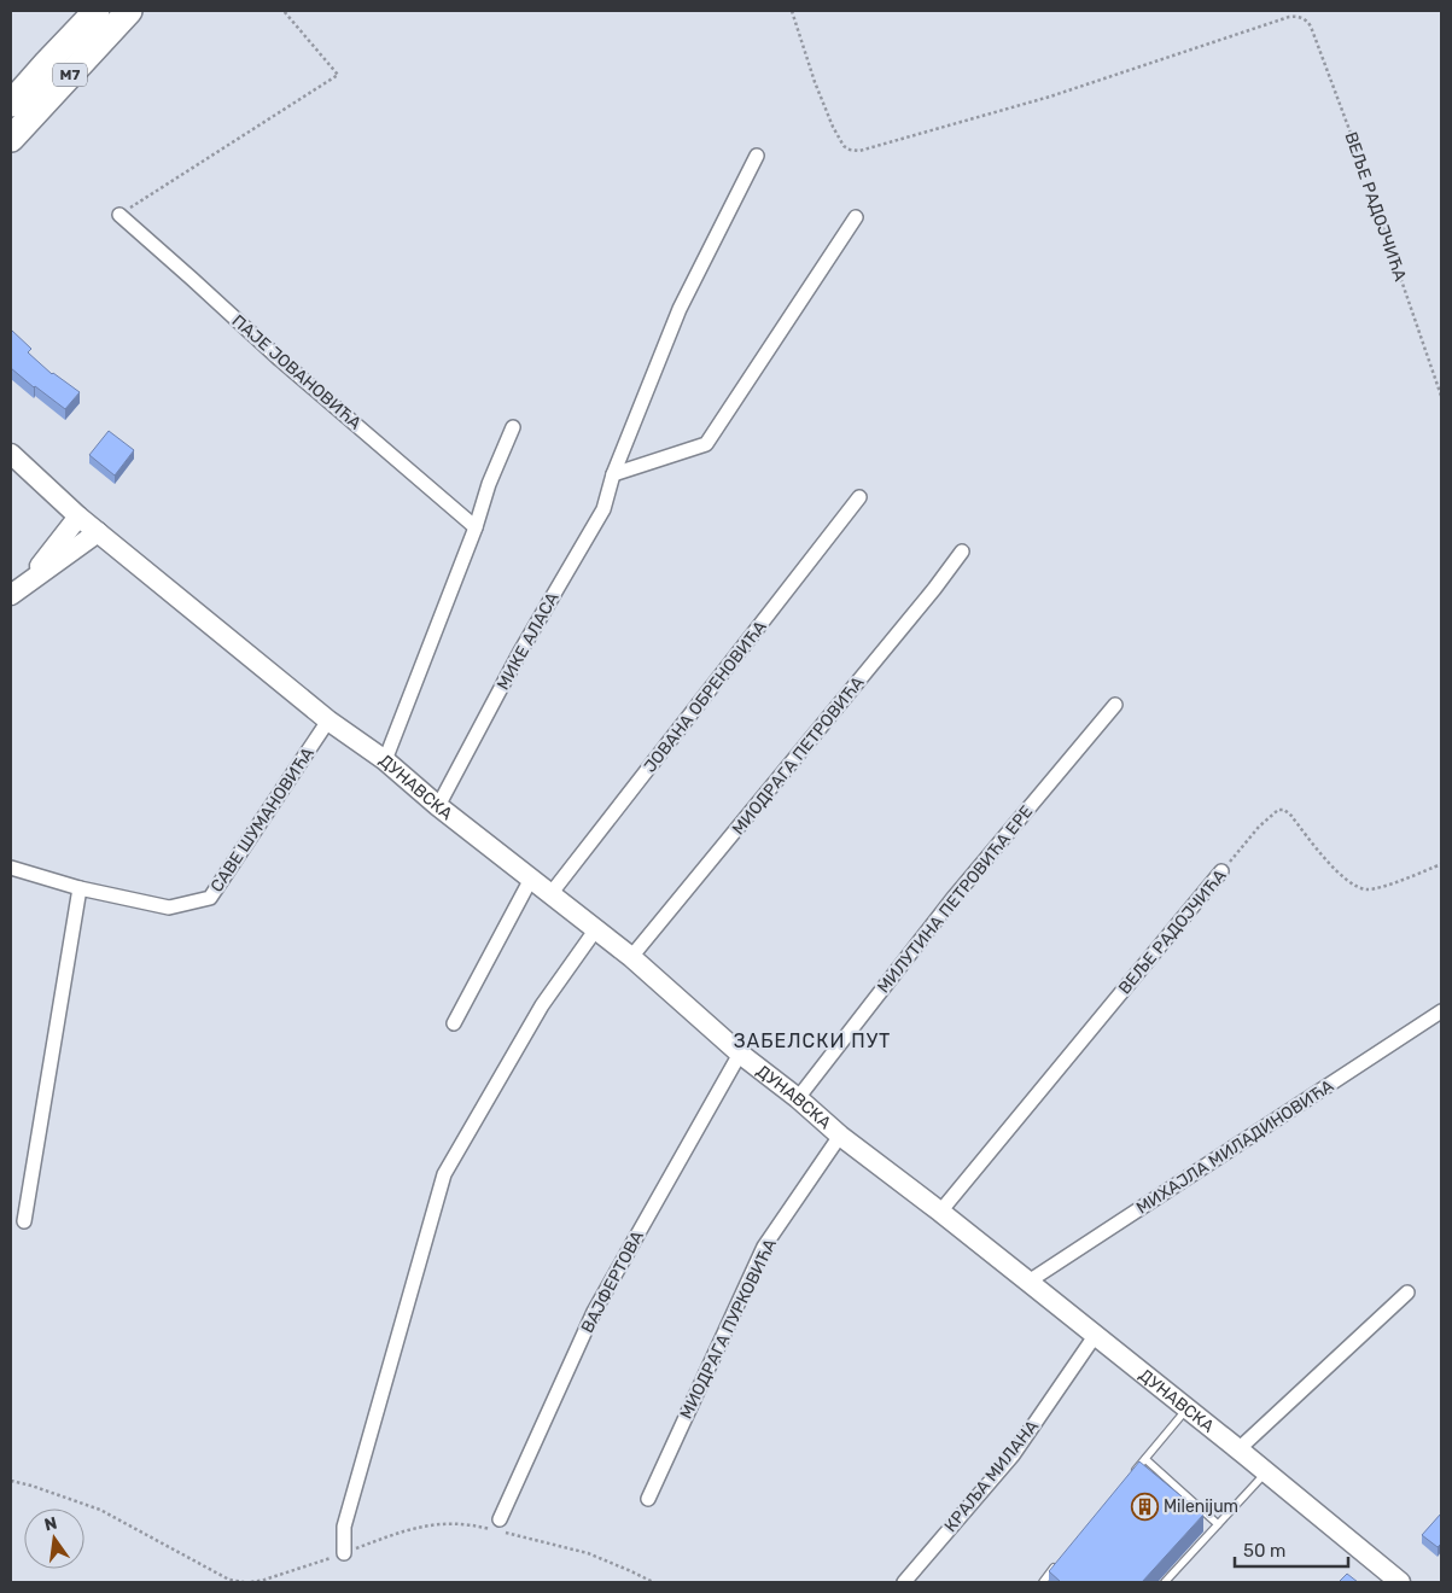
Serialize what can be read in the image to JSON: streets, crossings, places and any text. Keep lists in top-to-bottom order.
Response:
{
  "streets": {
    "highway": ["M7"],
    "street": [
      "ВЕЉЕ РАДОЈЧИЋА",
      "ПАЈЕ ЈОВАНОВИЋА",
      "МИКЕ АЛАСА",
      "ЈОВАНА ОБРЕНОВИЋА",
      "МИОДРАГА ПЕТРОВИЋА",
      "ДУНАВСКА",
      "САВЕ ШУМАНОВИЋА",
      "МИЛУТИНА ПЕТРОВИЋА ЕРЕ",
      "МИХАЈЛА МИЛАДИНОВИЋА",
      "ВАЈФЕРТОВА",
      "МИОДРАГА ПУРКОВИЋА",
      "КРАЉА МИЛАНА"
    ]
  },
  "crossings": [
    ["ВЕЉЕ РАДОЈЧИЋА", "ДУНАВСКА"],
    ["МИКЕ АЛАСА", "ДУНАВСКА"],
    ["ЈОВАНА ОБРЕНОВИЋА", "ДУНАВСКА"],
    ["МИОДРАГА ПЕТРОВИЋА", "ДУНАВСКА"],
    ["ДУНАВСКА", "САВЕ ШУМАНОВИЋА"],
    ["ДУНАВСКА", "МИЛУТИНА ПЕТРОВИЋА ЕРЕ"],
    ["ДУНАВСКА", "МИХАЈЛА МИЛАДИНОВИЋА"],
    ["ДУНАВСКА", "ВАЈФЕРТОВА"],
    ["ДУНАВСКА", "МИОДРАГА ПУРКОВИЋА"],
    ["ДУНАВСКА", "КРАЉА МИЛАНА"]
  ],
  "districts": ["ЗАБЕЛСКИ ПУТ"],
  "places": {
    "building": ["Milenijum"]
  },
  "scale_bar": "50 m",
  "north": "top"
}
